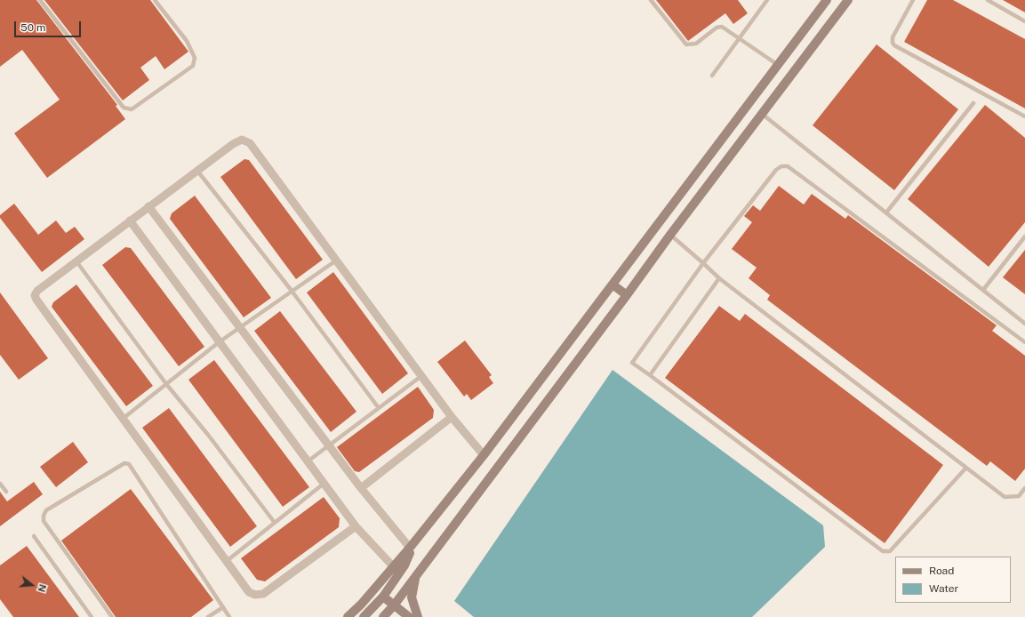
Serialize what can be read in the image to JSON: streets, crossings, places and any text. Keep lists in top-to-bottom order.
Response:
{
  "legend": ["Road", "Water"],
  "scale_bar": "50 m",
  "north": "right"
}
